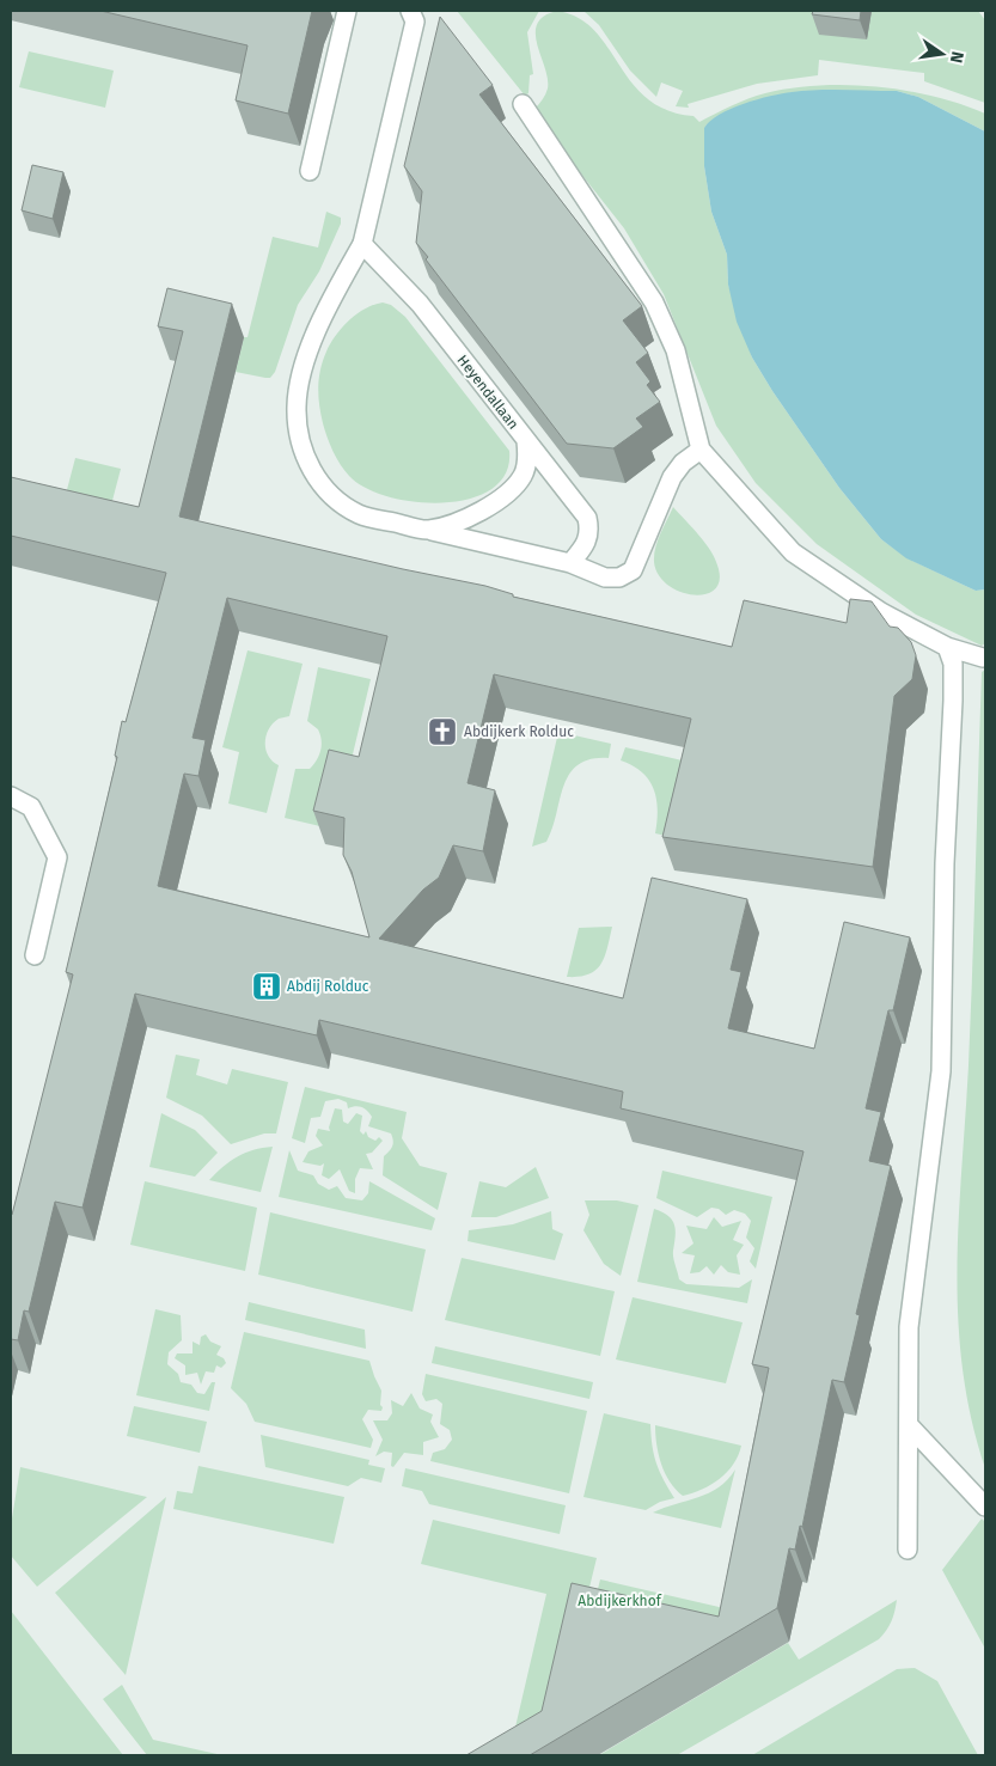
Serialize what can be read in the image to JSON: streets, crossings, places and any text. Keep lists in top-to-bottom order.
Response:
{
  "streets": {
    "street": ["Heyendallaan"]
  },
  "parks": ["Abdijkerkhof"],
  "places": {
    "church": ["Abdijkerk Rolduc"],
    "building": ["Abdij Rolduc"]
  },
  "north": "right"
}
